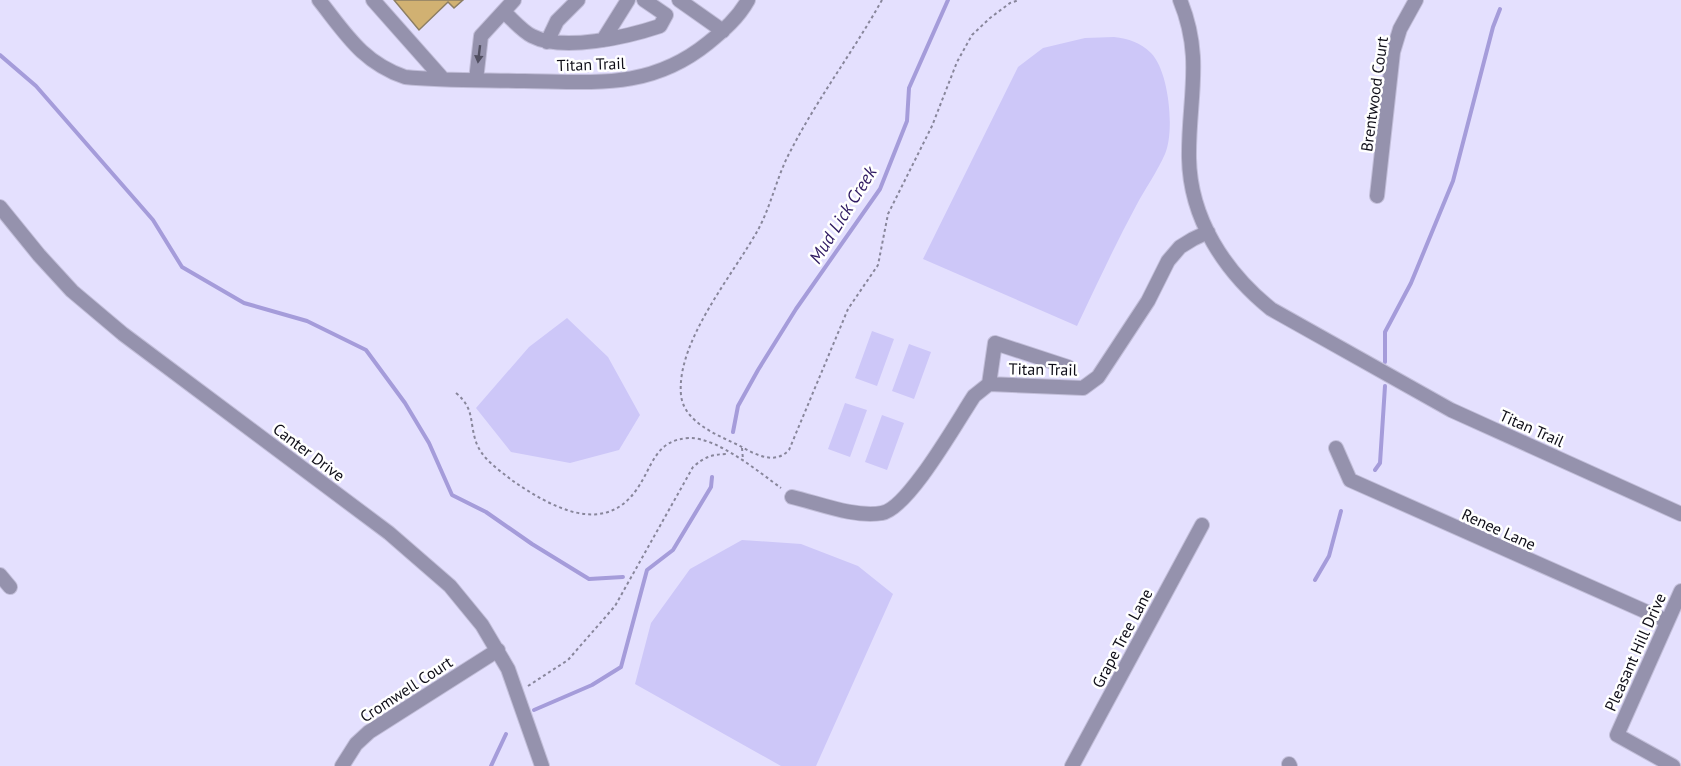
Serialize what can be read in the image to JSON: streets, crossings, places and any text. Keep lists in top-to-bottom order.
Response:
{
  "streets": {
    "street": [
      "Titan Trail",
      "Brentwood Court",
      "Canter Drive",
      "Renee Lane",
      "Grape Tree Lane",
      "Pleasant Hill Drive",
      "Cromwell Court"
    ]
  },
  "crossings": [
    ["Canter Drive", "Cromwell Court"],
    ["Renee Lane", "Pleasant Hill Drive"]
  ],
  "water": ["Mud Lick Creek"]
}
